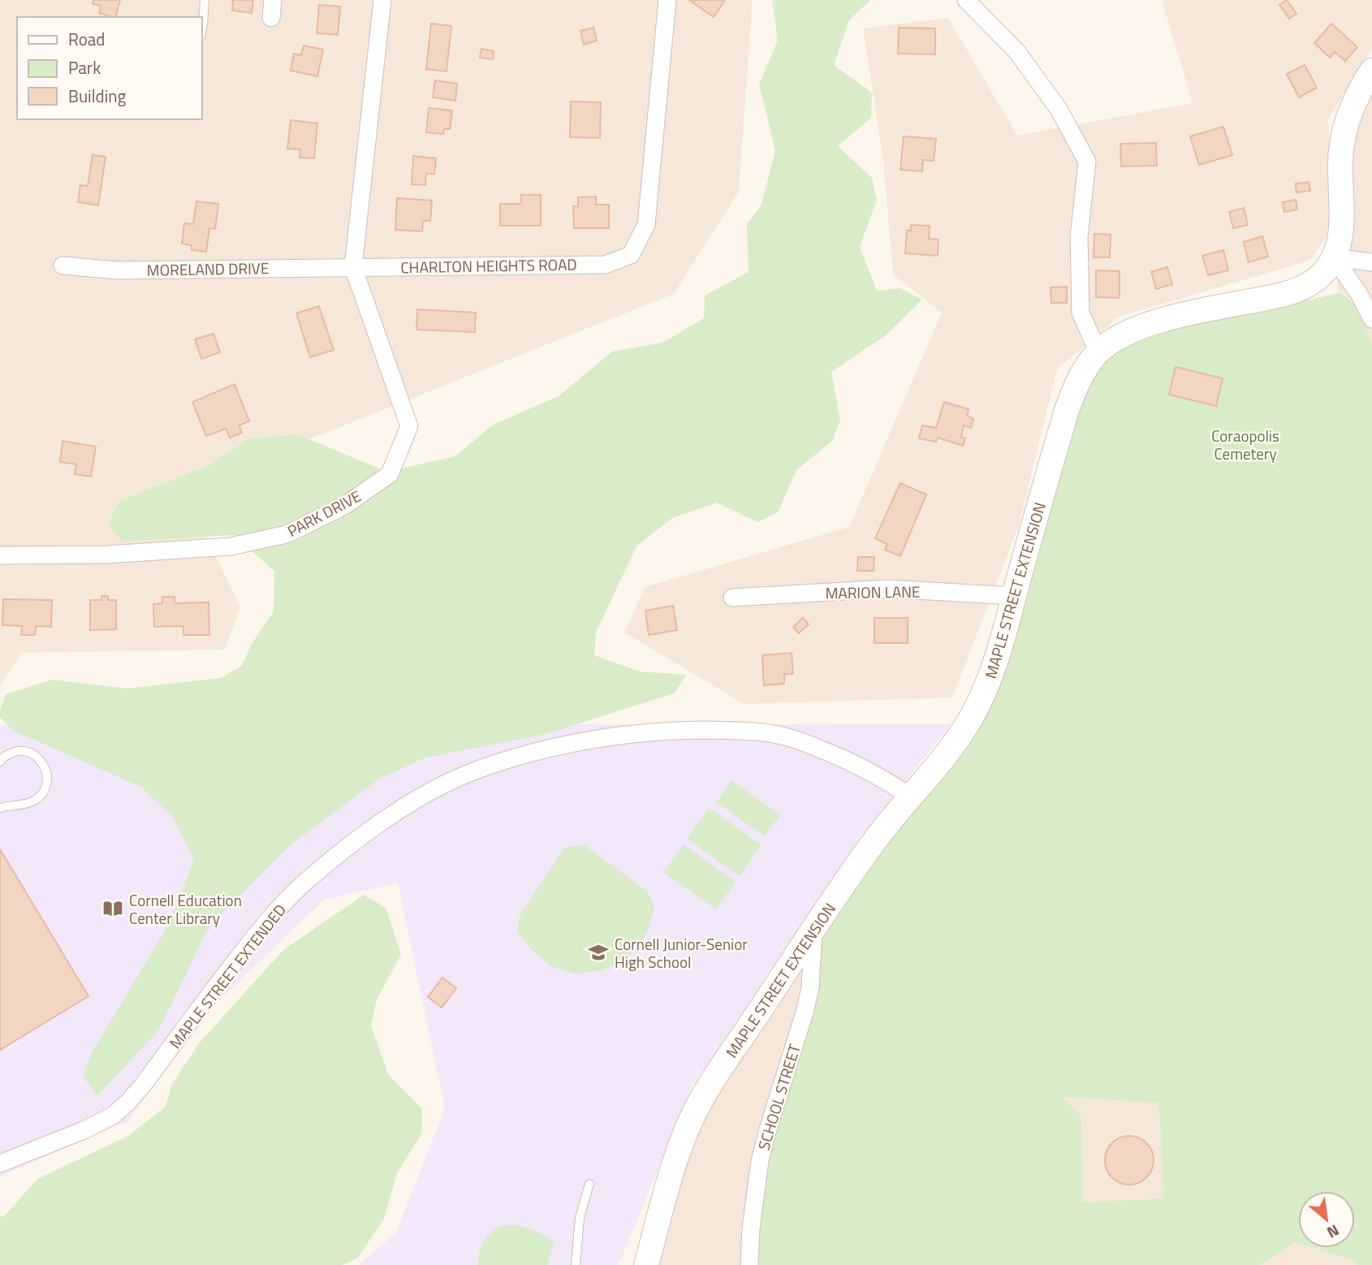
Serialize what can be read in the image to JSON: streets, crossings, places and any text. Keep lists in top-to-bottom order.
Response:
{
  "streets": {
    "street": [
      "CHARLTON HEIGHTS ROAD",
      "MORELAND DRIVE",
      "PARK DRIVE",
      "MAPLE STREET EXTENSION",
      "MARION LANE",
      "MAPLE STREET EXTENDED",
      "SCHOOL STREET"
    ]
  },
  "crossings": [
    ["CHARLTON HEIGHTS ROAD", "MORELAND DRIVE"],
    ["CHARLTON HEIGHTS ROAD", "PARK DRIVE"],
    ["MORELAND DRIVE", "PARK DRIVE"],
    ["MAPLE STREET EXTENSION", "MARION LANE"],
    ["MAPLE STREET EXTENSION", "MAPLE STREET EXTENDED"],
    ["MAPLE STREET EXTENSION", "SCHOOL STREET"]
  ],
  "parks": ["Coraopolis Cemetery"],
  "places": {
    "library": ["Cornell Education Center Library"],
    "school or university": ["Cornell Junior-Senior High School"]
  },
  "legend": ["Road", "Park", "Building"],
  "north": "bottom right"
}
